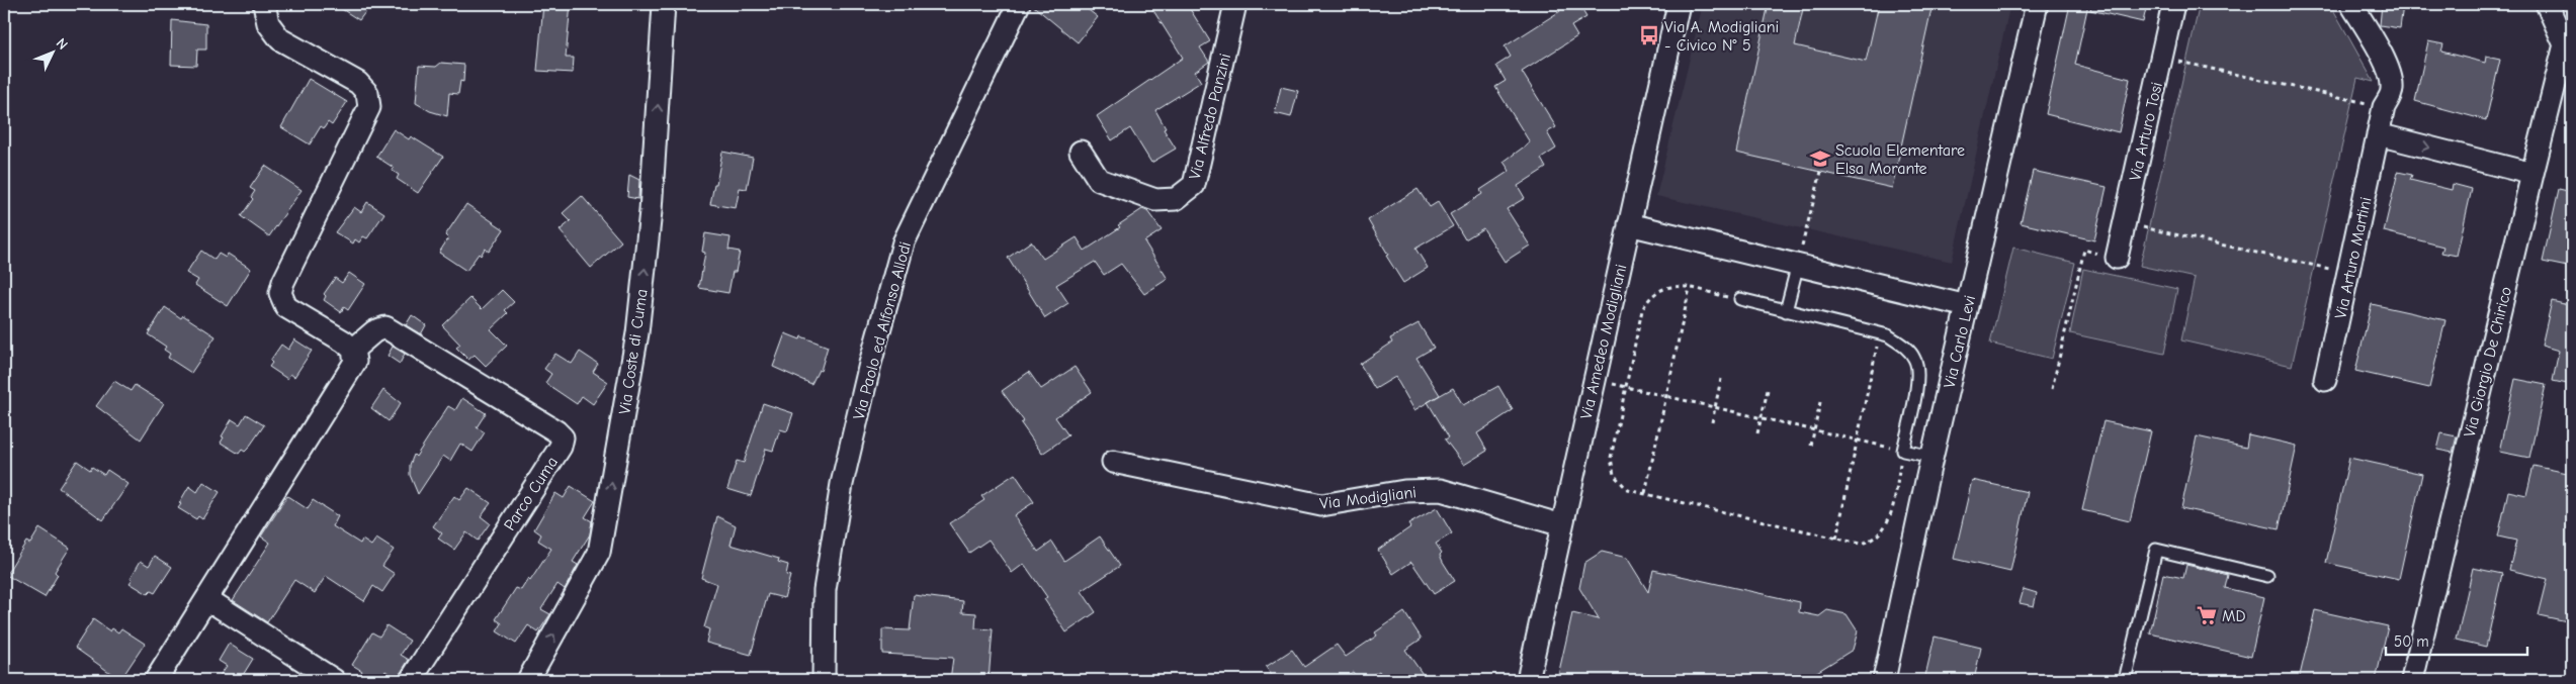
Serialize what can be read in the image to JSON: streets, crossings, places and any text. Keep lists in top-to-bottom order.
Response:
{
  "streets": {
    "street": [
      "Via Alfredo Panzini",
      "Via Arturo Tosi",
      "Via Arturo Martini",
      "Via Paolo ed Alfonso Allodi",
      "Via Amedeo Modigliani",
      "Via Carlo Levi",
      "Via Coste di Cuma",
      "Via Giorgio De Chirico",
      "Parco Cuma",
      "Via Modigliani"
    ]
  },
  "crossings": [
    ["Via Amedeo Modigliani", "Via Modigliani"]
  ],
  "one_way": ["Via Coste di Cuma"],
  "places": {
    "bus stop": ["Via A. Modigliani - Civico N° 5"],
    "school or university": ["Scuola Elementare Elsa Morante"],
    "supermarket": ["MD"]
  },
  "scale_bar": "50 m",
  "north": "top right"
}
